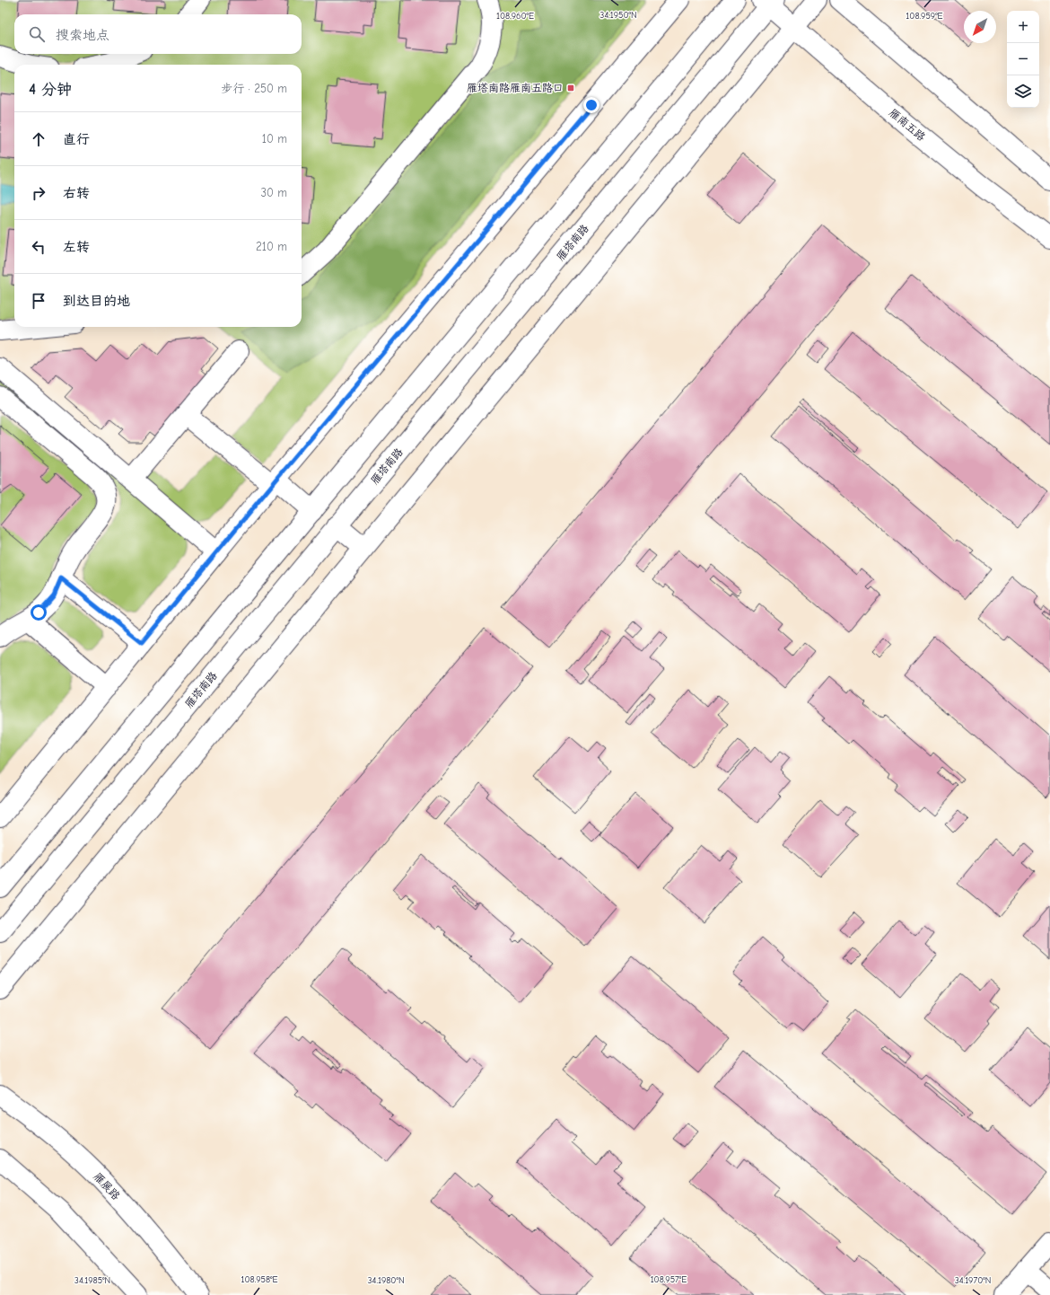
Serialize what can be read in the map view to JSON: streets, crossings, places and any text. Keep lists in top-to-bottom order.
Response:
{
  "streets": {
    "main road": ["雁南五路", "雁塔南路", "雁展路"]
  },
  "crossings": [
    ["雁南五路", "雁塔南路"]
  ],
  "places": {
    "transit": ["雁塔南路雁南五路口"]
  },
  "north": "bottom left",
  "page": {
    "map_buttons": ["+", "−"],
    "search": "搜索地点",
    "heading": ["4 分钟", "步行 · 250 m"],
    "list": [
      ["直行", "10 m"],
      ["右转", "30 m"],
      ["左转", "210 m"],
      "到达目的地"
    ]
  },
  "coordinates": [
    "34.1950°N",
    "108.960°E",
    "108.959°E",
    "108.958°E",
    "108.957°E",
    "34.1985°N",
    "34.1980°N",
    "34.1970°N"
  ]
}
